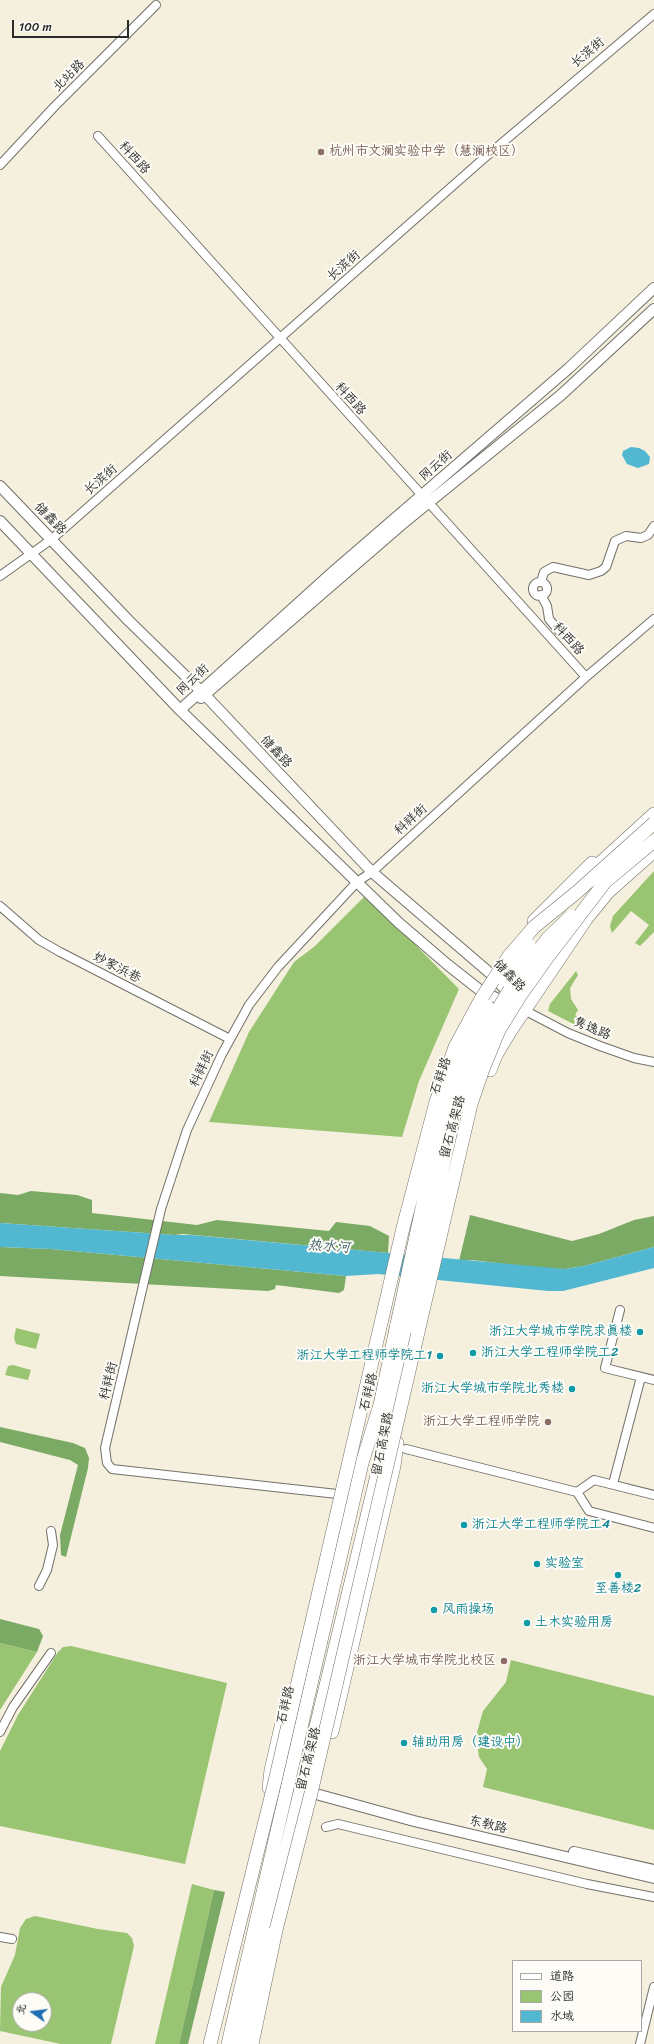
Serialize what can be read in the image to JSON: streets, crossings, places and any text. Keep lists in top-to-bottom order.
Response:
{
  "streets": {
    "main road": ["石祥路", "留石高架路"],
    "street": [
      "长滨街",
      "北站路",
      "科西路",
      "网云街",
      "储鑫路",
      "科祥街",
      "妙家浜巷",
      "隽逸路",
      "东教路"
    ]
  },
  "crossings": [
    ["长滨街", "科西路"],
    ["长滨街", "储鑫路"],
    ["科西路", "网云街"],
    ["科西路", "科祥街"],
    ["网云街", "储鑫路"],
    ["储鑫路", "科祥街"],
    ["储鑫路", "隽逸路"],
    ["储鑫路", "石祥路"],
    ["科祥街", "妙家浜巷"],
    ["科祥街", "石祥路"]
  ],
  "water": ["热水河"],
  "places": [
    "杭州市文澜实验中学（慧澜校区）",
    "浙江大学城市学院求真楼",
    "浙江大学工程师学院工2",
    "浙江大学工程师学院工1",
    "浙江大学城市学院北秀楼",
    "浙江大学工程师学院",
    "浙江大学工程师学院工4",
    "实验室",
    "至善楼2",
    "风雨操场",
    "土木实验用房",
    "浙江大学城市学院北校区",
    "辅助用房（建设中）"
  ],
  "legend": ["道路", "公园", "水域"],
  "scale_bar": "100 m",
  "north": "left"
}
